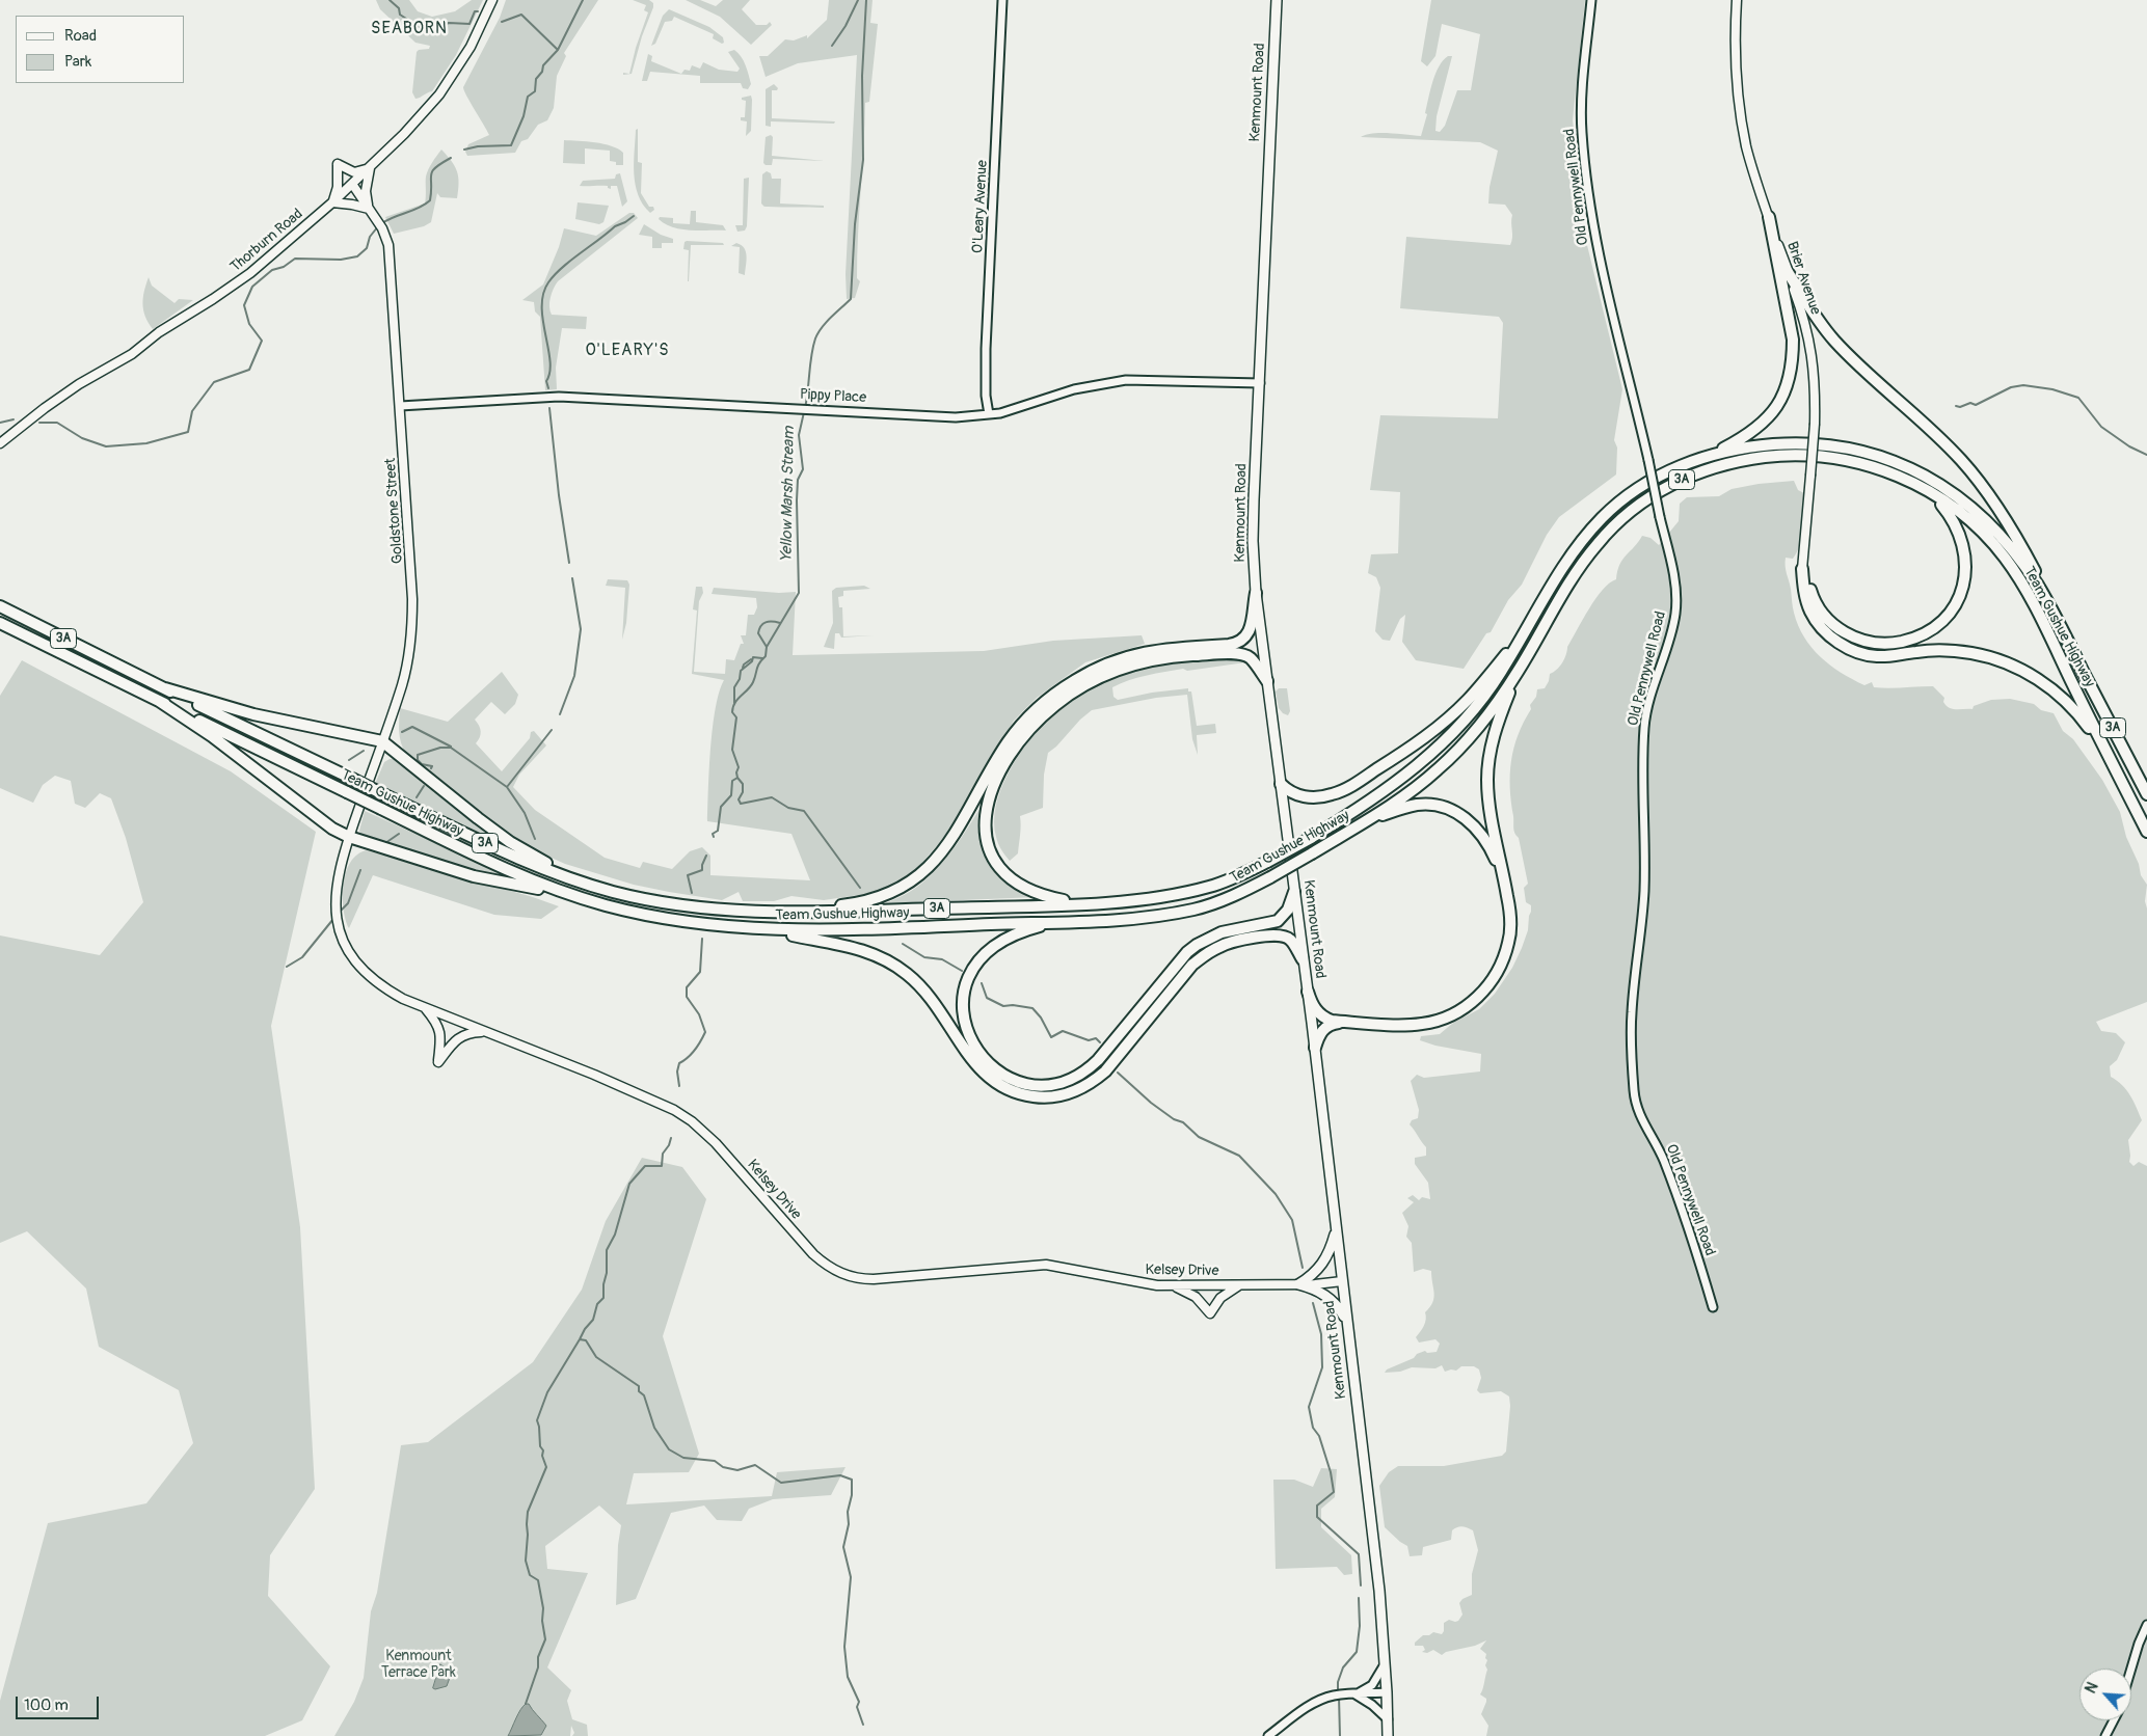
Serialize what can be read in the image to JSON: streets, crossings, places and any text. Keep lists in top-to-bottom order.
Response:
{
  "streets": {
    "highway": ["3A", "Team Gushue Highway"],
    "main road": [
      "Kenmount Road",
      "Thorburn Road",
      "Brier Avenue",
      "Goldstone Street",
      "Kelsey Drive"
    ],
    "street": ["Old Pennywell Road", "O'Leary Avenue", "Pippy Place"]
  },
  "crossings": [
    ["Kenmount Road", "Pippy Place"],
    ["Kenmount Road", "Kelsey Drive"],
    ["O'Leary Avenue", "Pippy Place"],
    ["Thorburn Road", "Goldstone Street"],
    ["Pippy Place", "Goldstone Street"],
    ["Goldstone Street", "Kelsey Drive"]
  ],
  "districts": ["SEABORN", "O'LEARY'S"],
  "water": ["Yellow Marsh Stream"],
  "parks": ["Kenmount Terrace Park"],
  "legend": ["Road", "Park"],
  "scale_bar": "100 m",
  "north": "top left"
}
